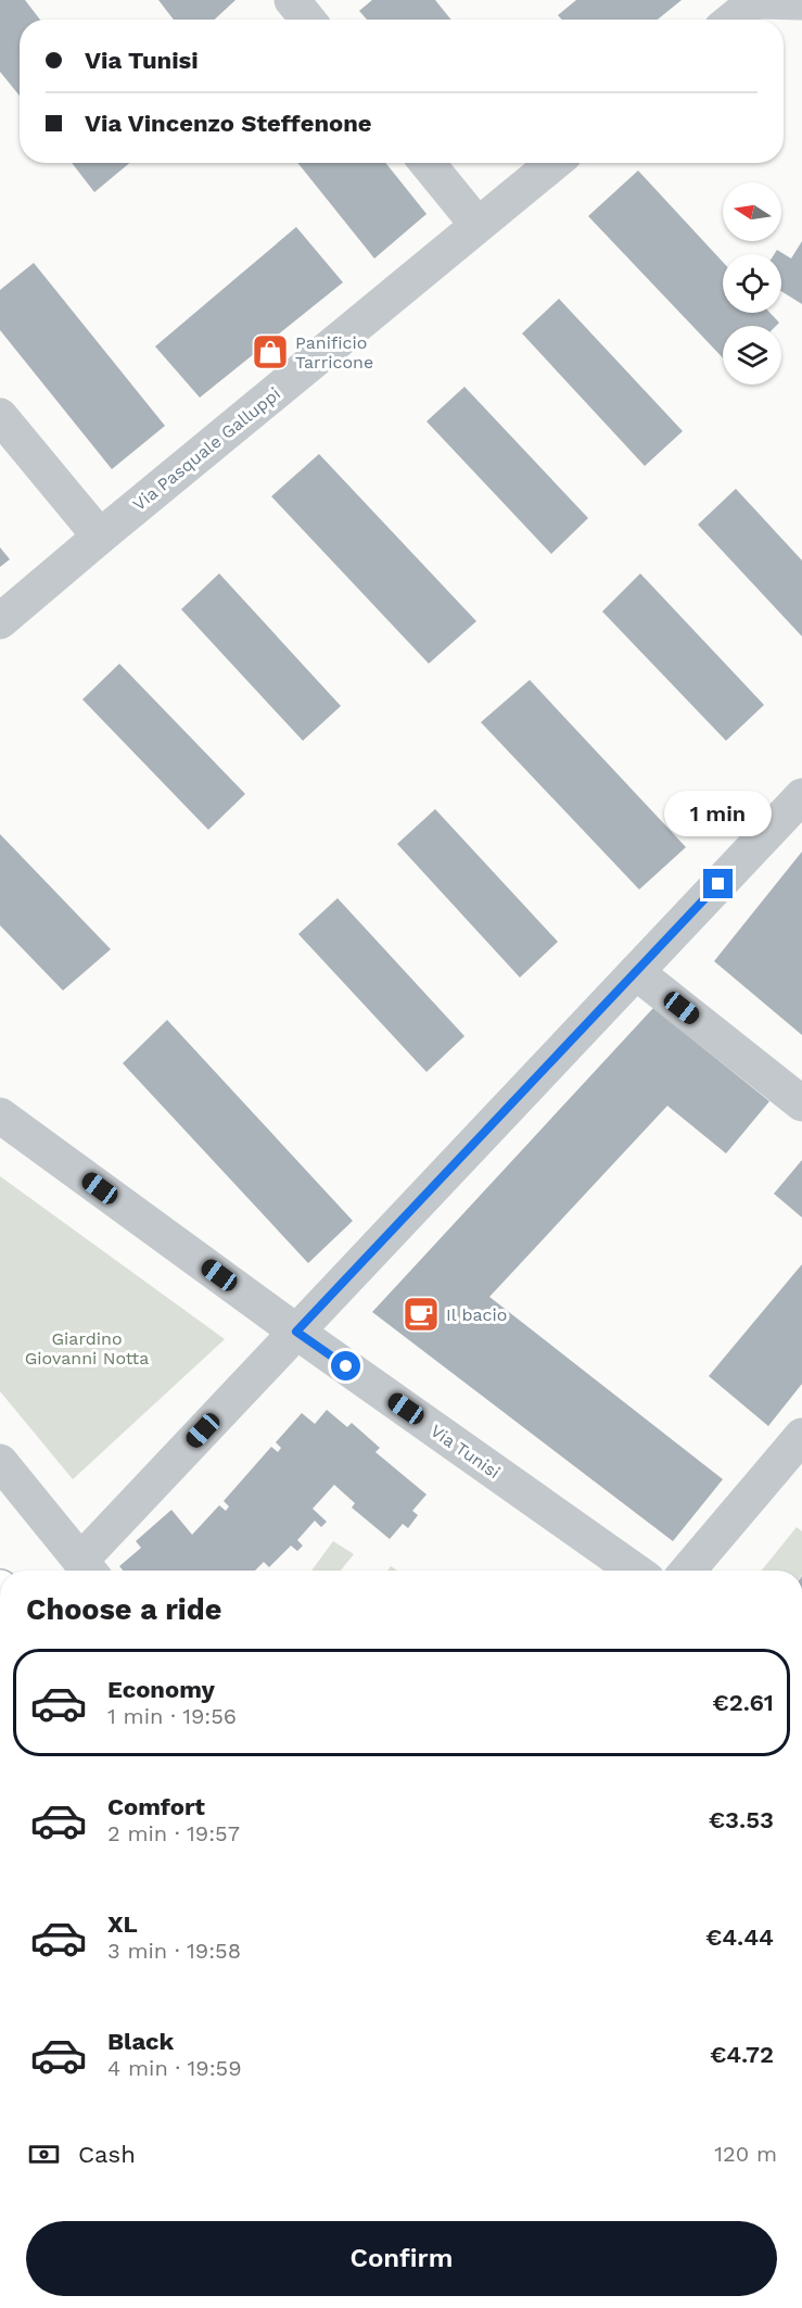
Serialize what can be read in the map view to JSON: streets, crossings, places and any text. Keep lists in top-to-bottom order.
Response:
{
  "streets": {
    "street": ["Via Pasquale Galluppi", "Via Tunisi"]
  },
  "parks": ["Giardino Giovanni Notta"],
  "places": {
    "shop": ["Panificio Tarricone"],
    "cafe": ["Il bacio"]
  },
  "north": "left",
  "page": {
    "banner": ["Via Tunisi", "Via Vincenzo Steffenone"],
    "bubble": "1 min",
    "heading": "Choose a ride",
    "list": [
      {
        "name": "Economy",
        "note": "1 min · 19:56",
        "value": "€2.61"
      },
      {
        "name": "Comfort",
        "note": "2 min · 19:57",
        "value": "€3.53"
      },
      {
        "name": "XL",
        "note": "3 min · 19:58",
        "value": "€4.44"
      },
      {
        "name": "Black",
        "note": "4 min · 19:59",
        "value": "€4.72"
      }
    ],
    "pay": ["Cash", "120 m"],
    "buttons": "Confirm"
  }
}
